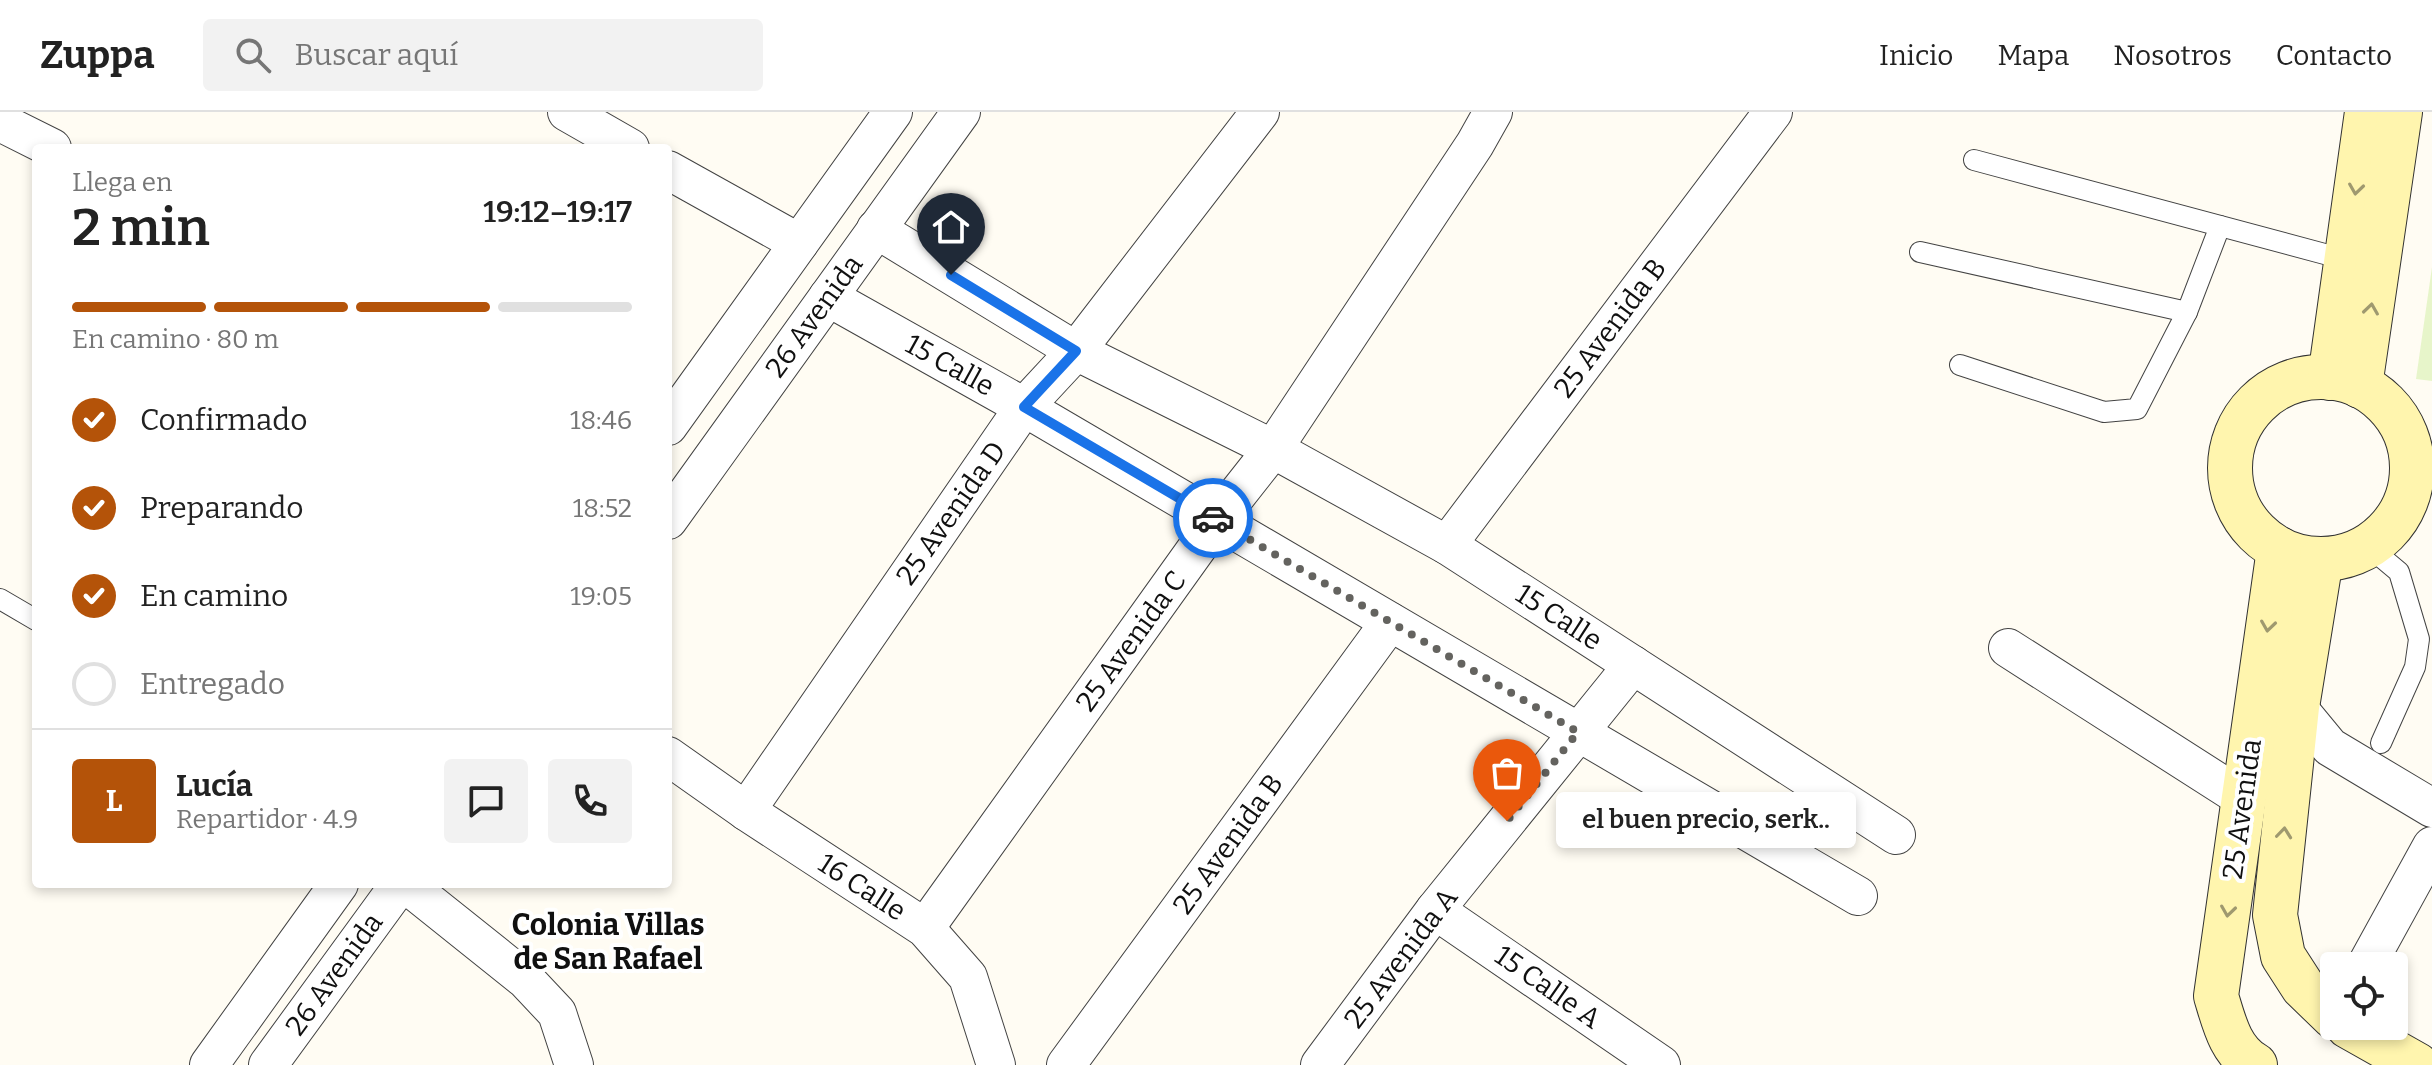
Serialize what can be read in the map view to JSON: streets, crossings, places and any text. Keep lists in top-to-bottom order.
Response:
{
  "streets": {
    "street": [
      "26 Avenida",
      "25 Avenida B",
      "15 Calle",
      "25 Avenida D",
      "25 Avenida C",
      "25 Avenida",
      "16 Calle",
      "25 Avenida A",
      "15 Calle A"
    ]
  },
  "crossings": [
    ["26 Avenida", "15 Calle"],
    ["25 Avenida B", "15 Calle"],
    ["15 Calle", "25 Avenida D"],
    ["15 Calle", "25 Avenida C"],
    ["15 Calle", "25 Avenida A"],
    ["25 Avenida D", "16 Calle"],
    ["25 Avenida C", "16 Calle"],
    ["25 Avenida A", "15 Calle A"]
  ],
  "districts": ["Colonia Villas de San Rafael"],
  "places": ["el buen precio, serk.."],
  "page": {
    "header": "Zuppa",
    "search": "Buscar aquí",
    "nav": [
      "Inicio",
      "Mapa",
      "Nosotros",
      "Contacto"
    ],
    "heading": ["2 min", "Llega en", "19:12–19:17"],
    "panel": ["Lucía", "Repartidor · 4.9"],
    "bar": "En camino · 80 m",
    "list": [
      ["Confirmado", "18:46"],
      ["Preparando", "18:52"],
      ["En camino", "19:05"],
      "Entregado"
    ],
    "round": "L",
    "bubble": "el buen precio, serk.."
  }
}
